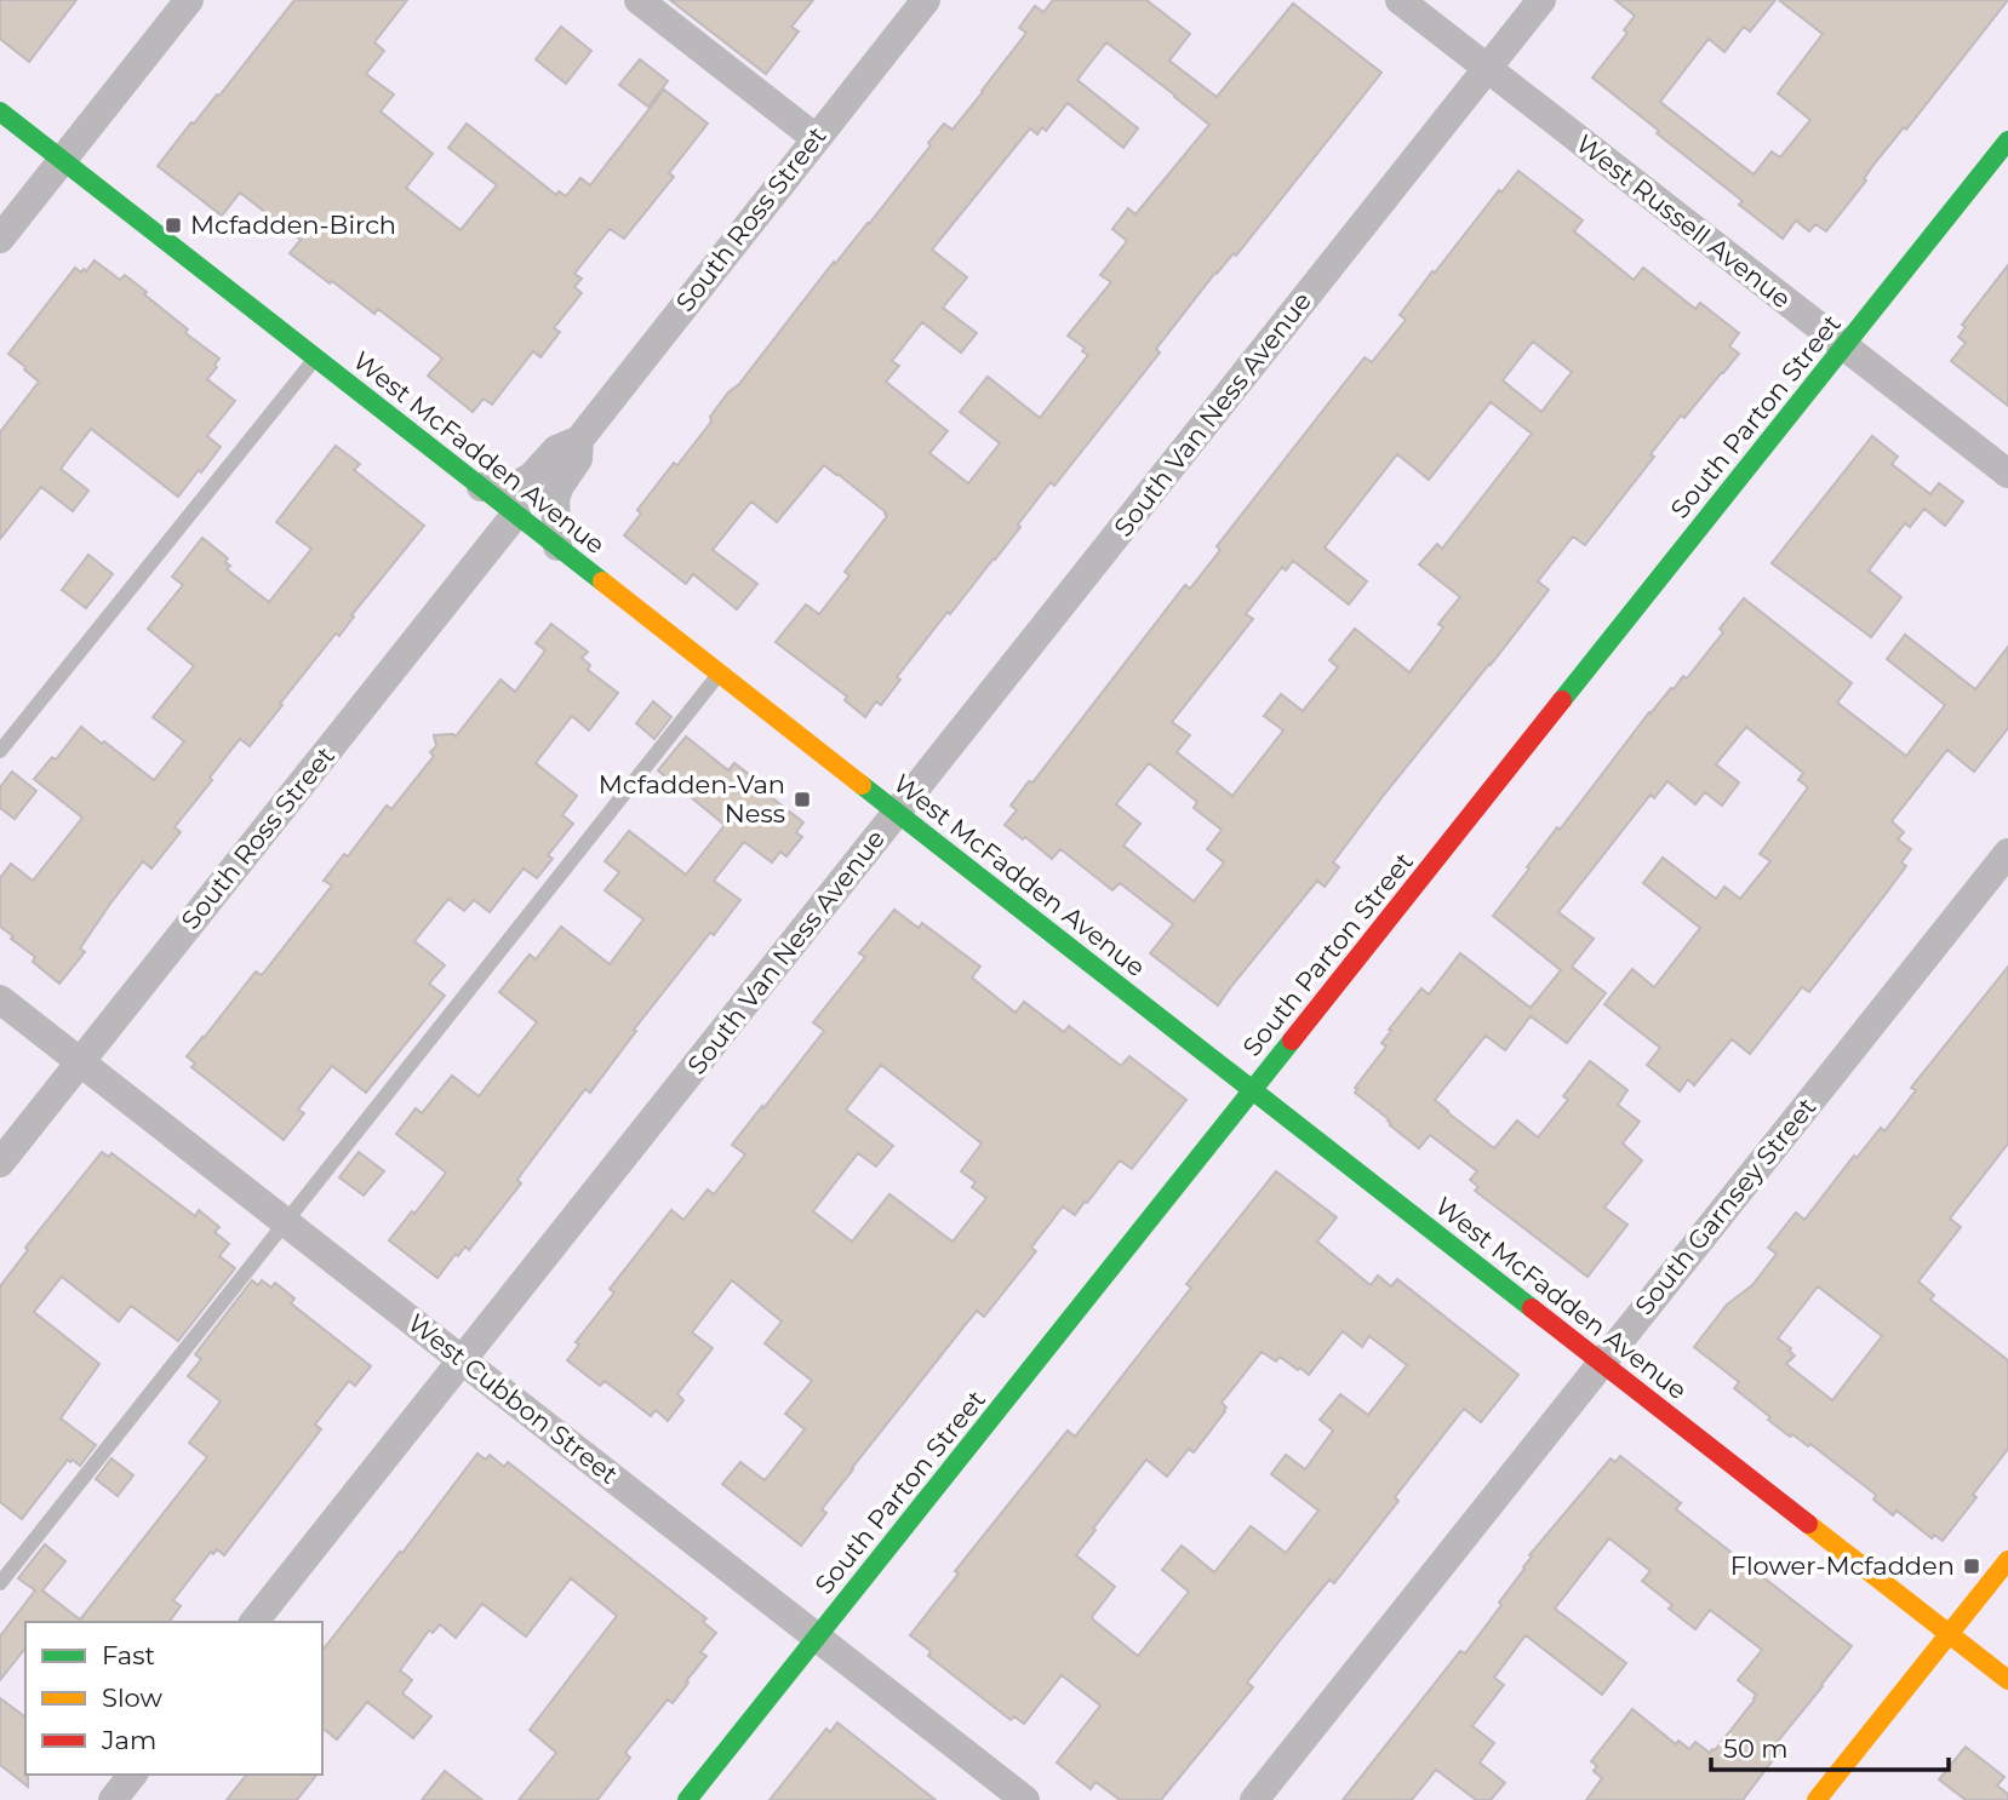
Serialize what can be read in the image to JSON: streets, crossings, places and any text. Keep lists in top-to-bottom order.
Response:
{
  "streets": {
    "street": [
      "South Ross Street",
      "West Russell Avenue",
      "South Van Ness Avenue",
      "South Parton Street",
      "West McFadden Avenue",
      "South Garnsey Street",
      "West Cubbon Street"
    ]
  },
  "crossings": [
    ["South Ross Street", "West McFadden Avenue"],
    ["South Ross Street", "West Cubbon Street"],
    ["West Russell Avenue", "South Van Ness Avenue"],
    ["West Russell Avenue", "South Parton Street"],
    ["South Van Ness Avenue", "West McFadden Avenue"],
    ["South Van Ness Avenue", "West Cubbon Street"],
    ["South Parton Street", "West McFadden Avenue"],
    ["South Parton Street", "West Cubbon Street"],
    ["West McFadden Avenue", "South Garnsey Street"]
  ],
  "places": {
    "transit": ["Mcfadden-Birch", "Mcfadden-Van Ness", "Flower-Mcfadden"]
  },
  "legend": ["Fast", "Slow", "Jam"],
  "scale_bar": "50 m"
}
